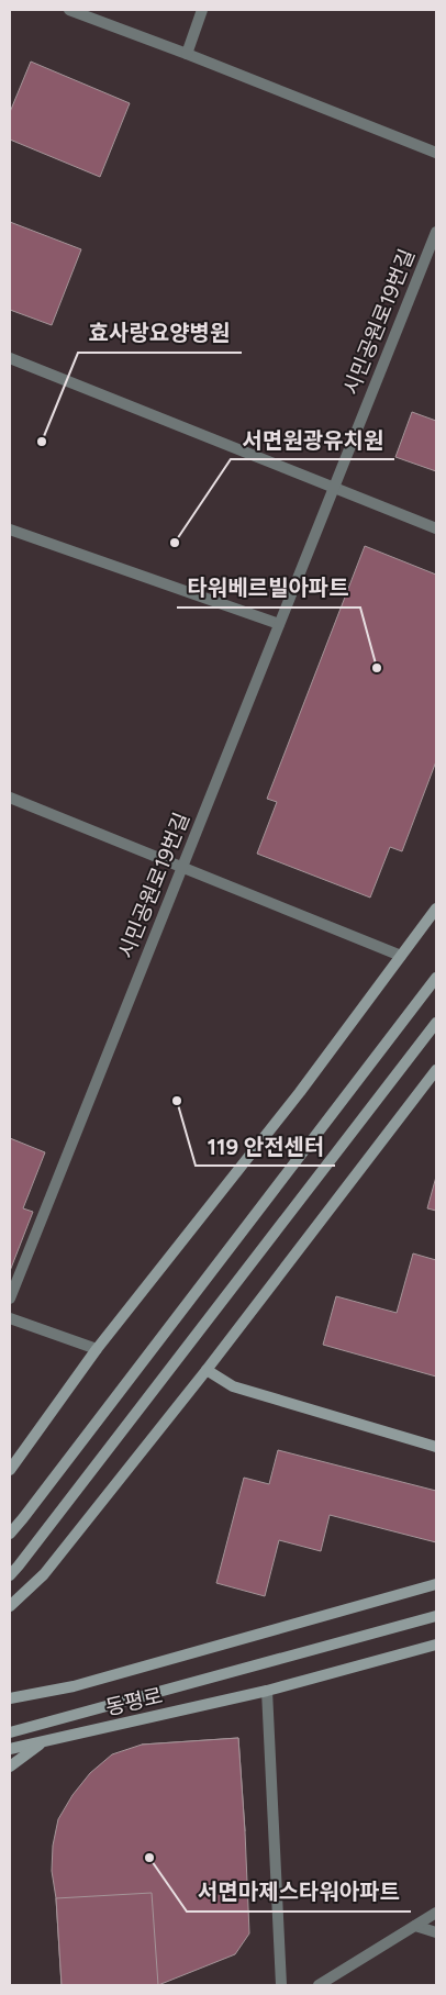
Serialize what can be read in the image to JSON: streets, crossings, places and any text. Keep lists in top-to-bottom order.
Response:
{
  "streets": {
    "main road": ["동평로"],
    "street": ["시민공원로19번길"]
  },
  "places": [
    "효사랑요양병원",
    "서면원광유치원",
    "타워베르빌아파트",
    "119 안전센터",
    "서면마제스타워아파트"
  ]
}
